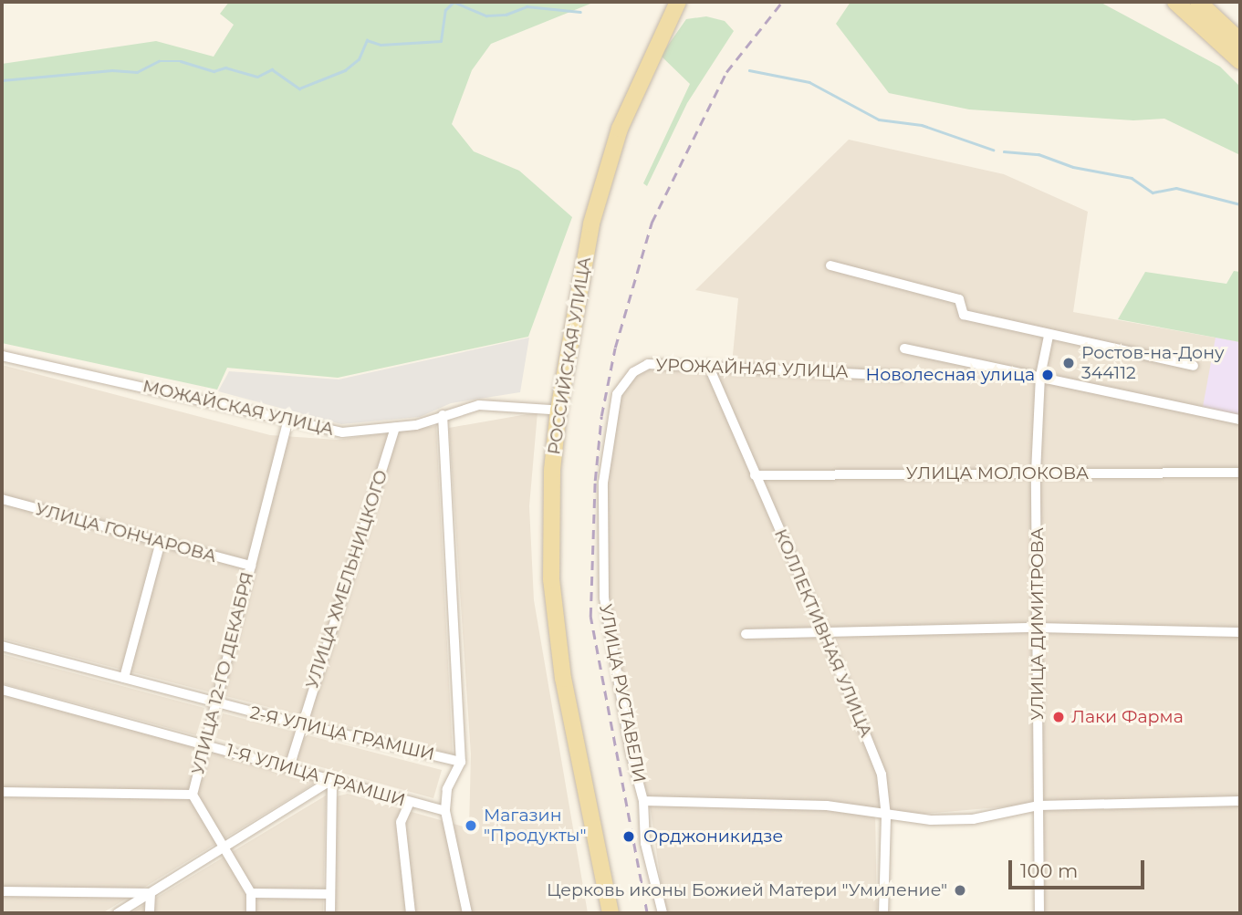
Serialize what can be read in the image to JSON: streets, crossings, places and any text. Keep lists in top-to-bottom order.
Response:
{
  "streets": {
    "main road": ["РОССИЙСКАЯ УЛИЦА"],
    "street": [
      "УРОЖАЙНАЯ УЛИЦА",
      "МОЖАЙСКАЯ УЛИЦА",
      "УЛИЦА МОЛОКОВА",
      "УЛИЦА ГОНЧАРОВА",
      "УЛИЦА ХМЕЛЬНИЦКОГО",
      "УЛИЦА ДИМИТРОВА",
      "КОЛЛЕКТИВНАЯ УЛИЦА",
      "УЛИЦА 12-ГО ДЕКАБРЯ",
      "УЛИЦА РУСТАВЕЛИ",
      "2-Я УЛИЦА ГРАМШИ",
      "1-Я УЛИЦА ГРАМШИ"
    ]
  },
  "crossings": [
    ["РОССИЙСКАЯ УЛИЦА", "МОЖАЙСКАЯ УЛИЦА"],
    ["УРОЖАЙНАЯ УЛИЦА", "КОЛЛЕКТИВНАЯ УЛИЦА"],
    ["УРОЖАЙНАЯ УЛИЦА", "УЛИЦА РУСТАВЕЛИ"],
    ["МОЖАЙСКАЯ УЛИЦА", "УЛИЦА ХМЕЛЬНИЦКОГО"],
    ["МОЖАЙСКАЯ УЛИЦА", "УЛИЦА 12-ГО ДЕКАБРЯ"],
    ["УЛИЦА МОЛОКОВА", "УЛИЦА ДИМИТРОВА"],
    ["УЛИЦА МОЛОКОВА", "КОЛЛЕКТИВНАЯ УЛИЦА"],
    ["УЛИЦА ГОНЧАРОВА", "УЛИЦА 12-ГО ДЕКАБРЯ"],
    ["УЛИЦА ХМЕЛЬНИЦКОГО", "2-Я УЛИЦА ГРАМШИ"],
    ["УЛИЦА ХМЕЛЬНИЦКОГО", "1-Я УЛИЦА ГРАМШИ"],
    ["УЛИЦА 12-ГО ДЕКАБРЯ", "2-Я УЛИЦА ГРАМШИ"],
    ["УЛИЦА 12-ГО ДЕКАБРЯ", "1-Я УЛИЦА ГРАМШИ"]
  ],
  "places": [
    "Ростов-на-Дону 344112",
    "Новолесная улица",
    "Лаки Фарма",
    "Магазин \"Продукты\"",
    "Орджоникидзе",
    "Церковь иконы Божией Матери \"Умиление\""
  ],
  "scale_bar": "100 m"
}
